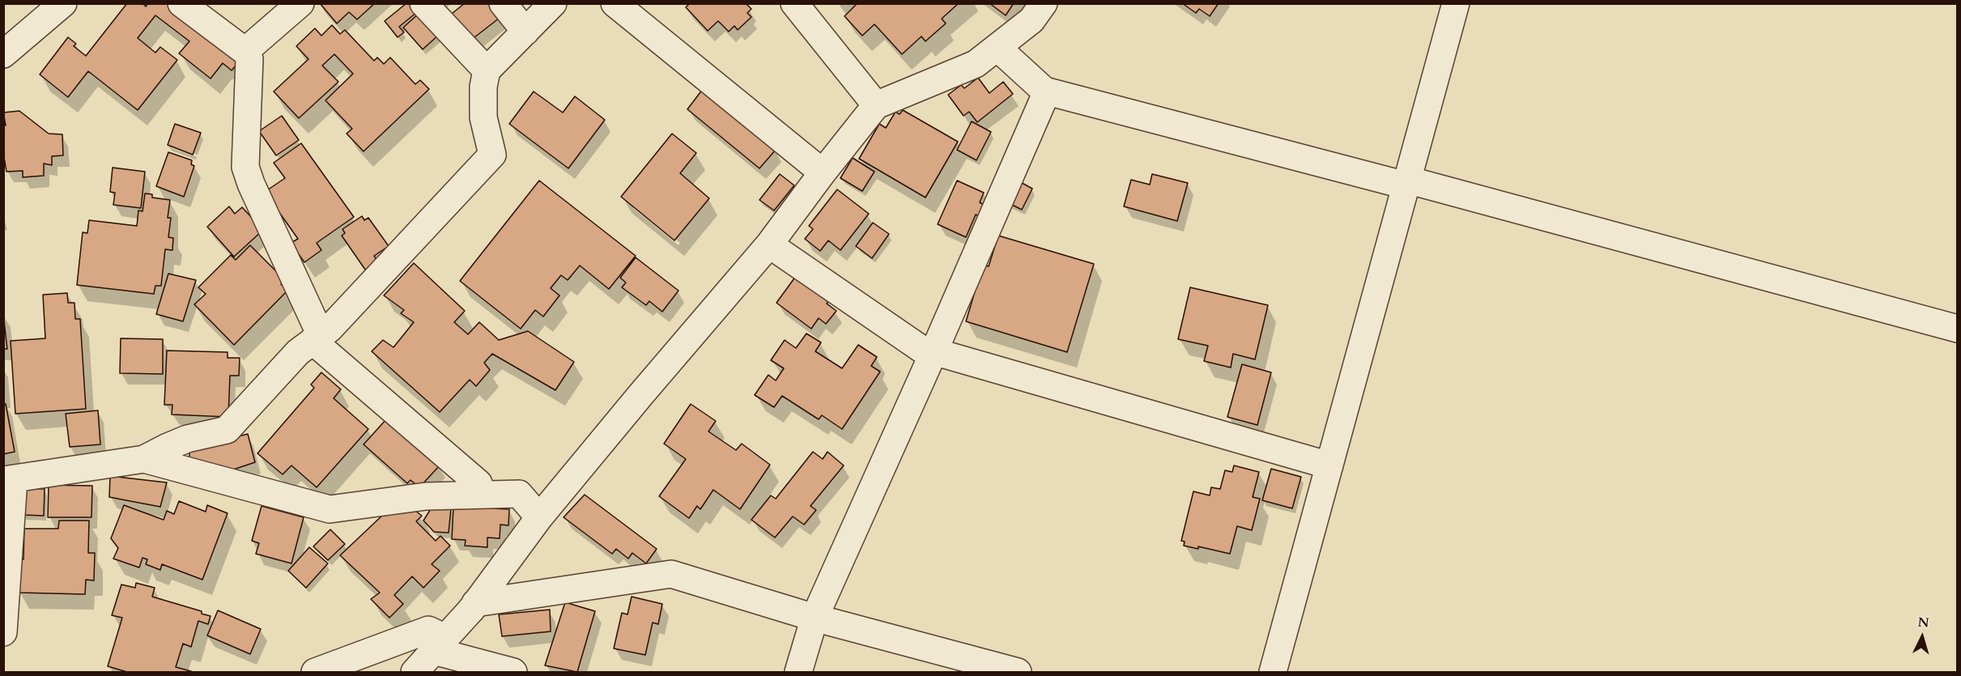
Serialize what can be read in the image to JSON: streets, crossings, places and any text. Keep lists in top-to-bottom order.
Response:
{
  "north": "top"
}
